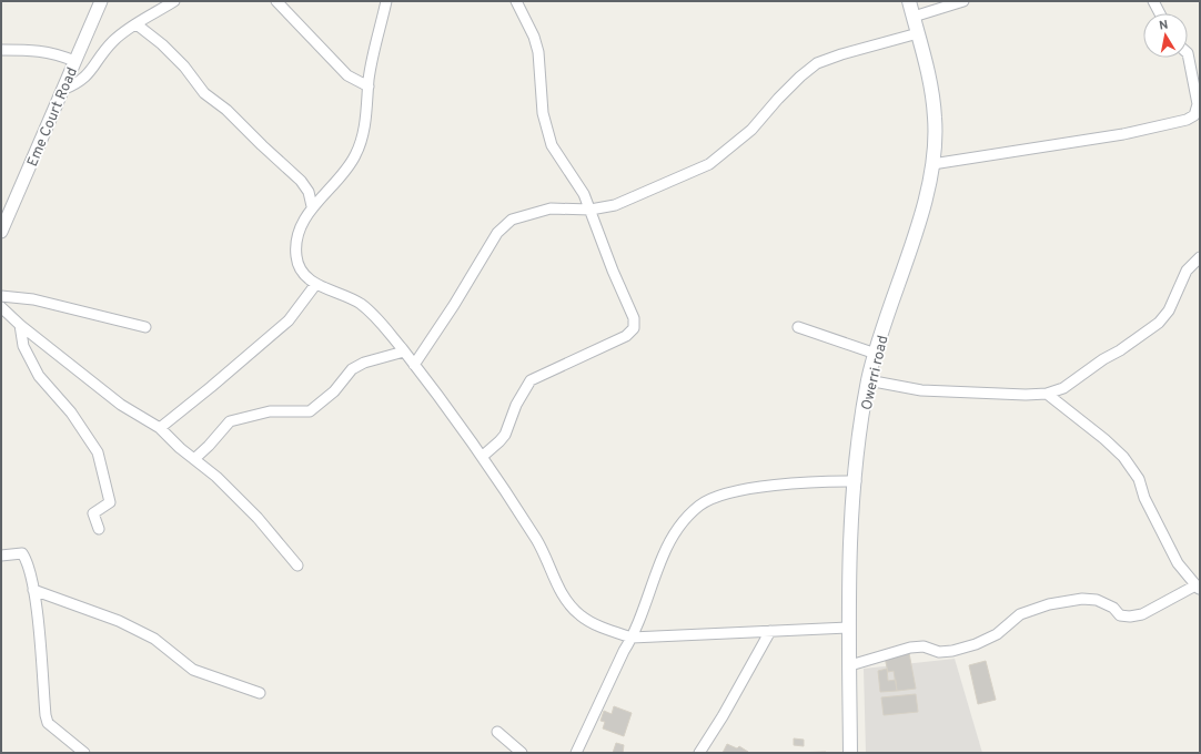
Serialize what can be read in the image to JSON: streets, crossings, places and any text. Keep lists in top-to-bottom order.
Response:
{
  "streets": {
    "main road": ["Owerri road"],
    "street": ["Eme Court Road"]
  },
  "north": "top"
}
